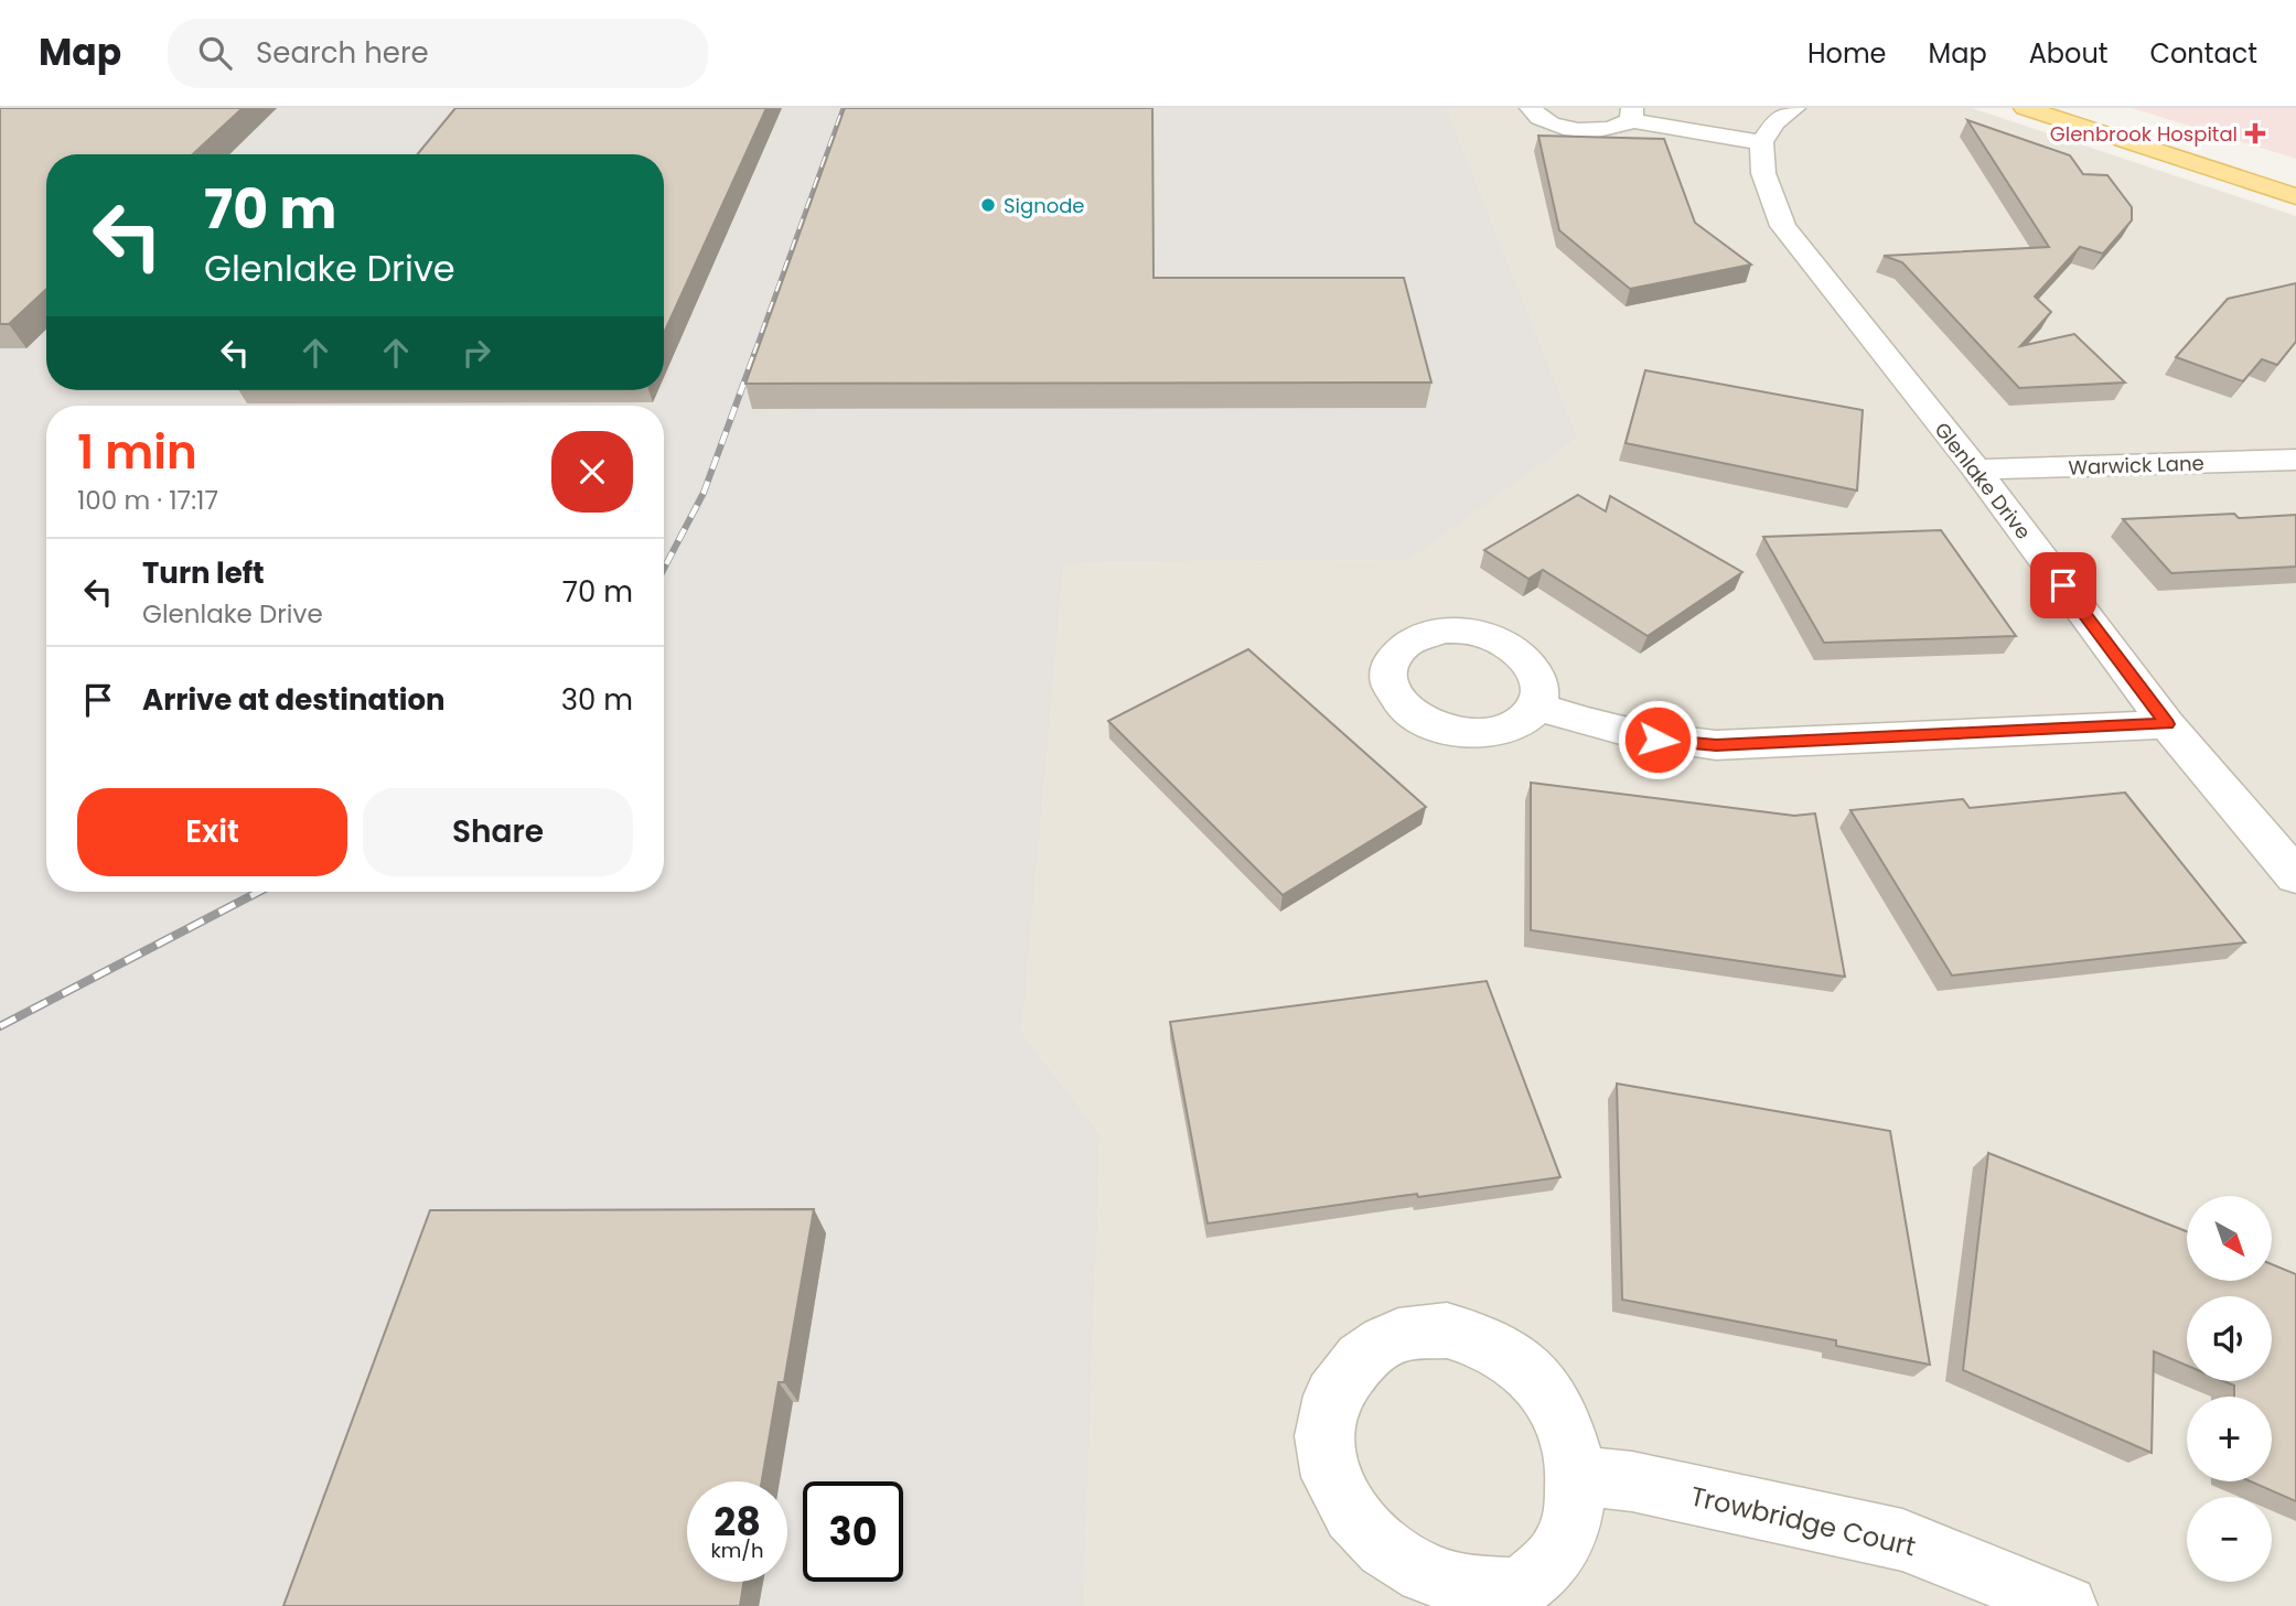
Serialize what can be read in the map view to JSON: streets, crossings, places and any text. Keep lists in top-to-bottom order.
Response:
{
  "streets": {
    "street": ["Warwick Lane", "Glenlake Drive", "Trowbridge Court"]
  },
  "crossings": [
    ["Warwick Lane", "Glenlake Drive"]
  ],
  "places": {
    "health": ["Glenbrook Hospital"],
    "other": ["Signode"]
  },
  "north": "bottom right",
  "page": {
    "header": "Map",
    "search": "Search here",
    "nav": [
      "Home",
      "Map",
      "About",
      "Contact"
    ],
    "turn": ["70 m", "Glenlake Drive"],
    "heading": ["1 min", "100 m · 17:17"],
    "list": [
      {
        "name": "Turn left",
        "note": "Glenlake Drive",
        "value": "70 m"
      },
      {
        "name": "Arrive at destination",
        "value": "30 m"
      }
    ],
    "buttons": ["Exit", "Share"],
    "map_buttons": ["+", "−"],
    "speed": "28 km/h",
    "limit": "30"
  }
}
